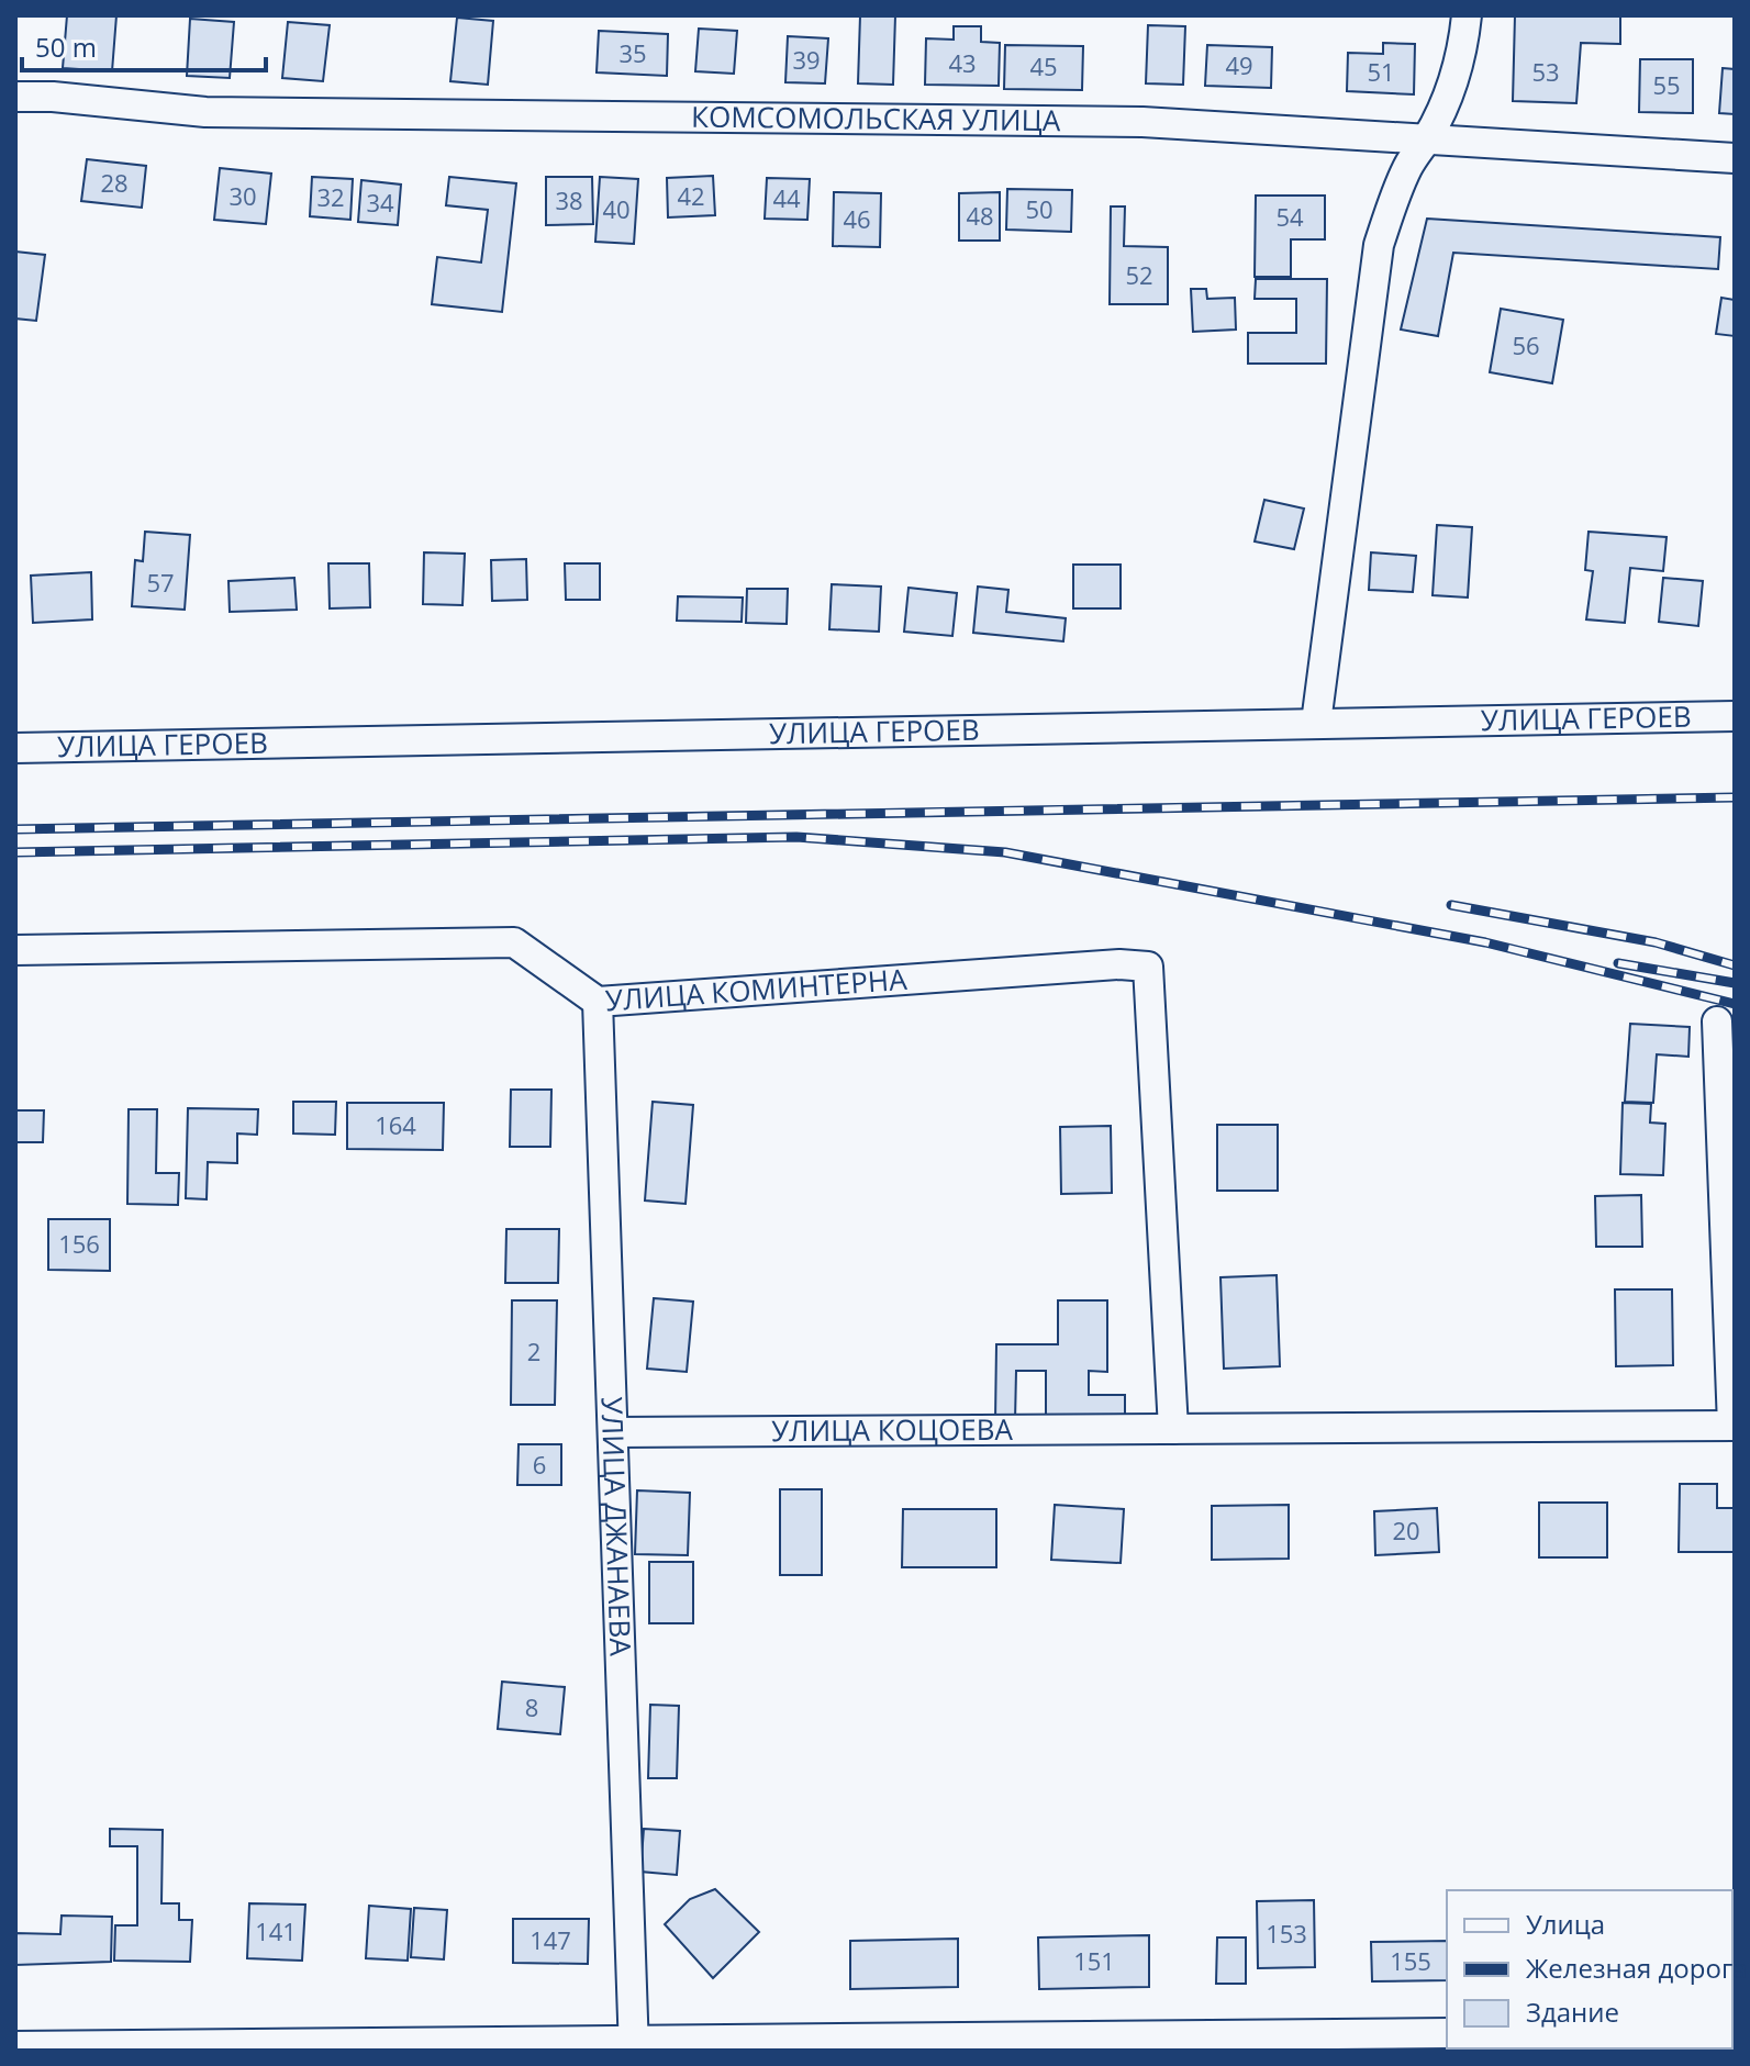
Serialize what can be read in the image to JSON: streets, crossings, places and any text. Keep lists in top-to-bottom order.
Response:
{
  "streets": {
    "street": [
      "КОМСОМОЛЬСКАЯ УЛИЦА",
      "УЛИЦА ГЕРОЕВ",
      "УЛИЦА КОМИНТЕРНА",
      "УЛИЦА КОЦОЕВА",
      "УЛИЦА ДЖАНАЕВА"
    ]
  },
  "crossings": [
    ["УЛИЦА КОМИНТЕРНА", "УЛИЦА КОЦОЕВА"],
    ["УЛИЦА КОМИНТЕРНА", "УЛИЦА ДЖАНАЕВА"],
    ["УЛИЦА КОЦОЕВА", "УЛИЦА ДЖАНАЕВА"]
  ],
  "house_numbers": [
    "35",
    "39",
    "43",
    "49",
    "45",
    "51",
    "53",
    "55",
    "28",
    "30",
    "42",
    "32",
    "44",
    "38",
    "34",
    "40",
    "50",
    "48",
    "54",
    "46",
    "52",
    "56",
    "57",
    "164",
    "156",
    "2",
    "6",
    "20",
    "8",
    "141",
    "153",
    "147",
    "151",
    "155"
  ],
  "legend": ["Улица", "Железная дорога", "Здание"],
  "scale_bar": "50 m"
}
